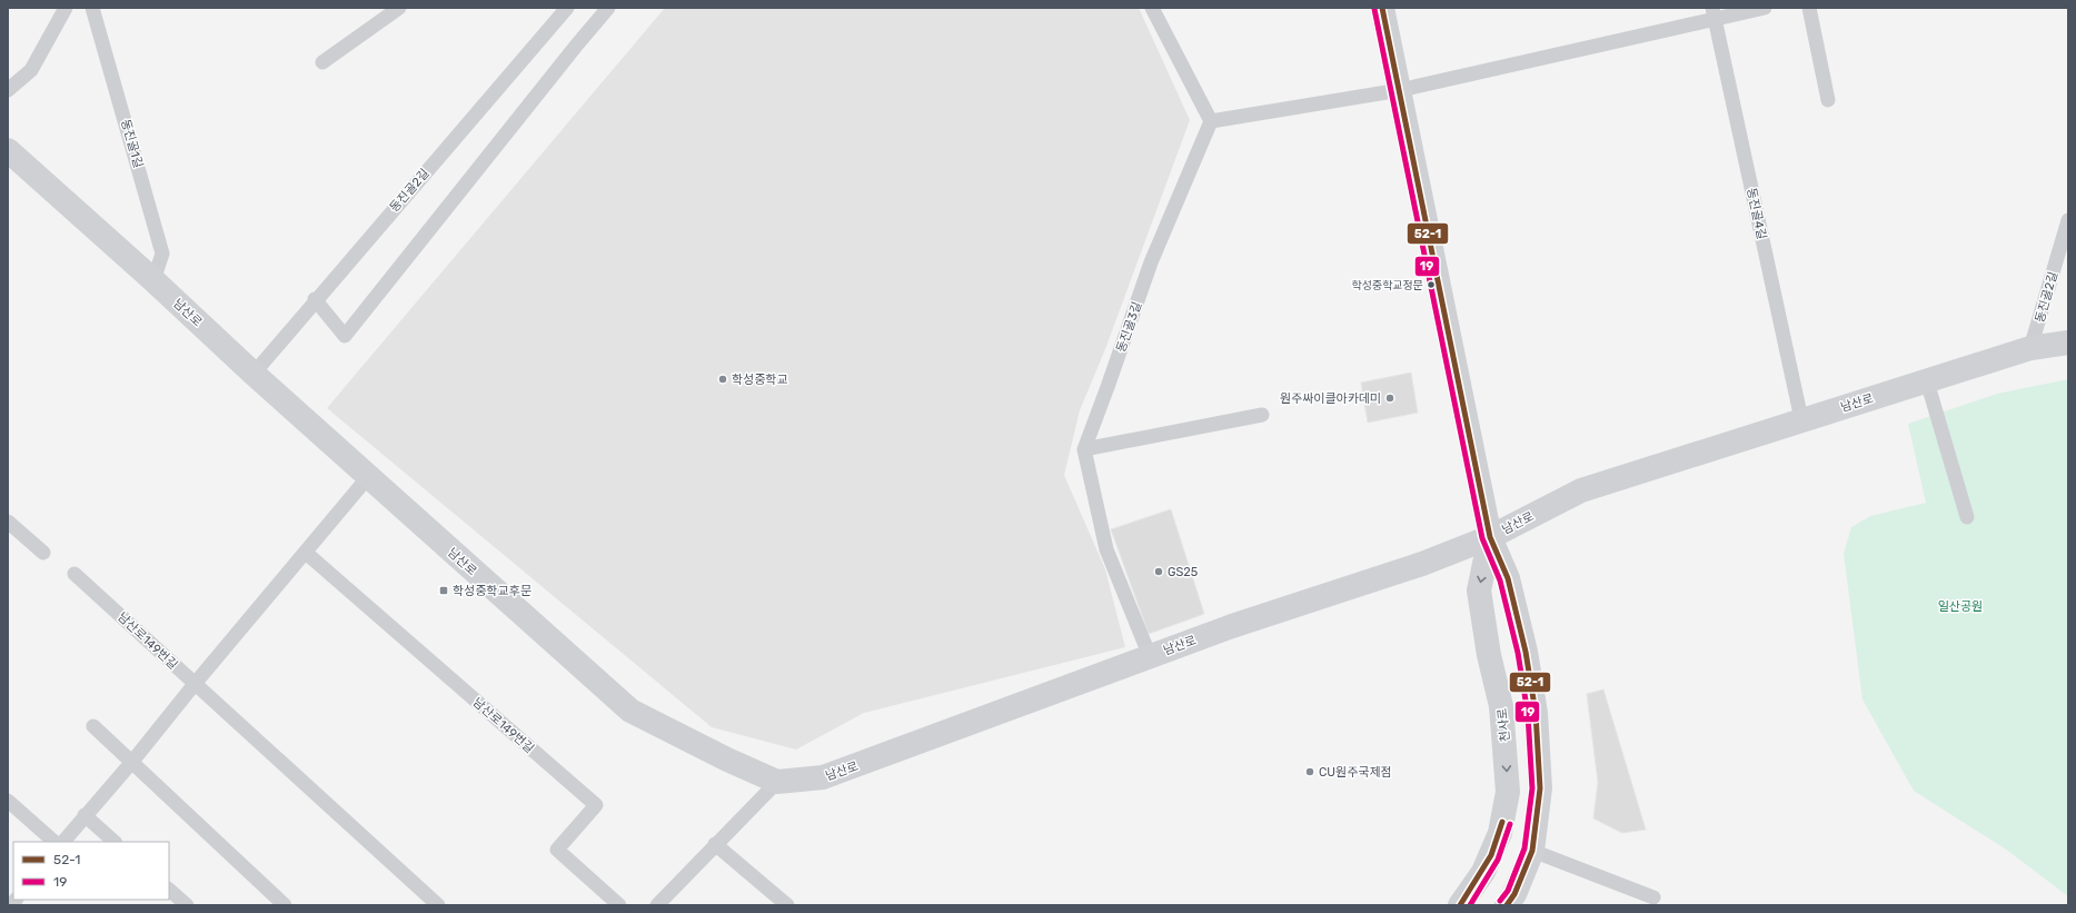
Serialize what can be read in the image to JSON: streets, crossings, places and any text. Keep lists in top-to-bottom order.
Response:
{
  "streets": {
    "street": ["남산로", "천사로"],
    "lane": [
      "동진골1길",
      "동진골2길",
      "동진골4길",
      "동진골3길",
      "남산로149번길"
    ]
  },
  "crossings": [
    ["동진골1길", "남산로"],
    ["동진골2길", "남산로"],
    ["동진골4길", "남산로"],
    ["남산로", "천사로"]
  ],
  "parks": ["일산공원"],
  "places": {
    "other": [
      "학성중학교정문",
      "학성중학교",
      "원주싸이클아카데미",
      "GS25",
      "CU원주국제점"
    ],
    "transit": ["학성중학교후문"]
  },
  "lines": ["transit line 52-1", "transit line 19"],
  "legend": ["52-1", "19"]
}
